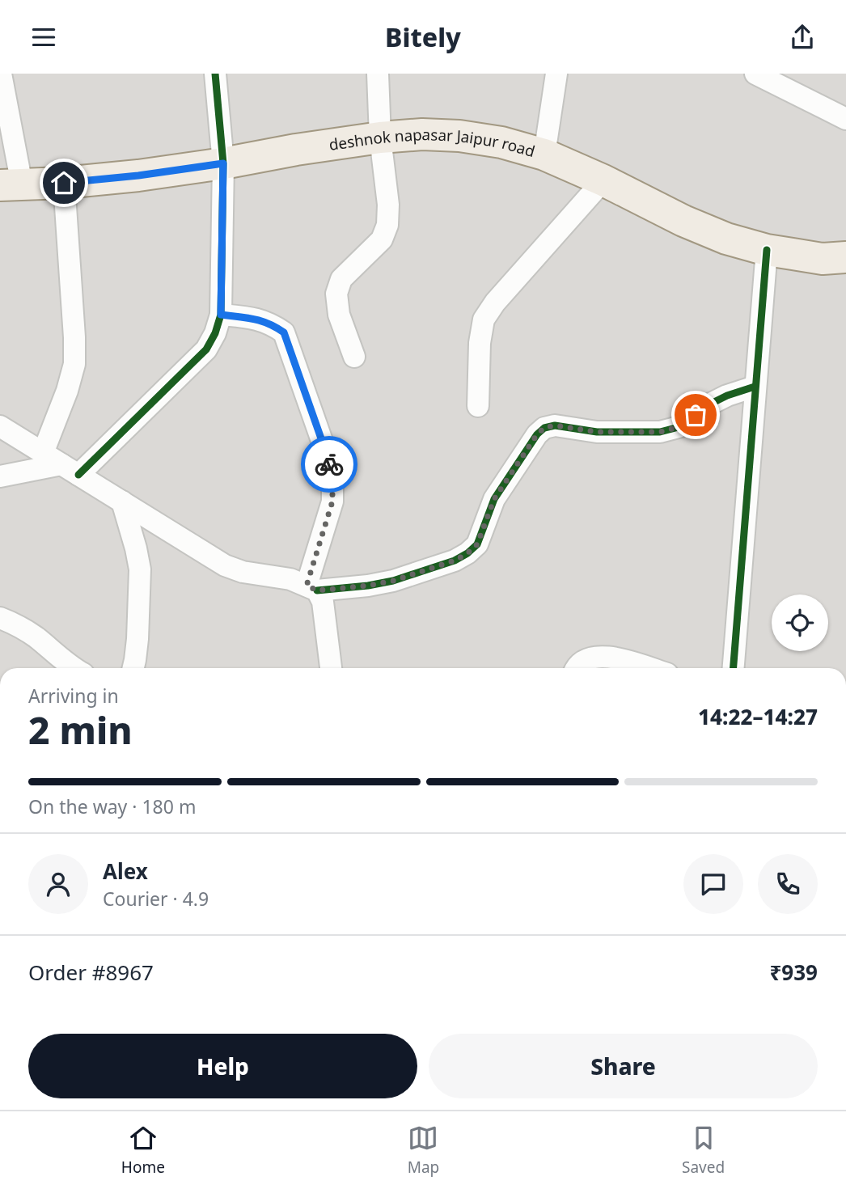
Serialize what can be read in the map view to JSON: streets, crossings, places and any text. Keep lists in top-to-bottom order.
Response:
{
  "streets": {
    "main road": ["deshnok napasar Jaipur road"]
  },
  "page": {
    "header": "Bitely",
    "heading": ["2 min", "Arriving in", "14:22–14:27"],
    "panel": [
      "Alex",
      "Courier · 4.9",
      "Order #8967",
      "₹939"
    ],
    "bar": "On the way · 180 m",
    "buttons": ["Help", "Share"],
    "tabs": ["Home", "Map", "Saved"]
  }
}
